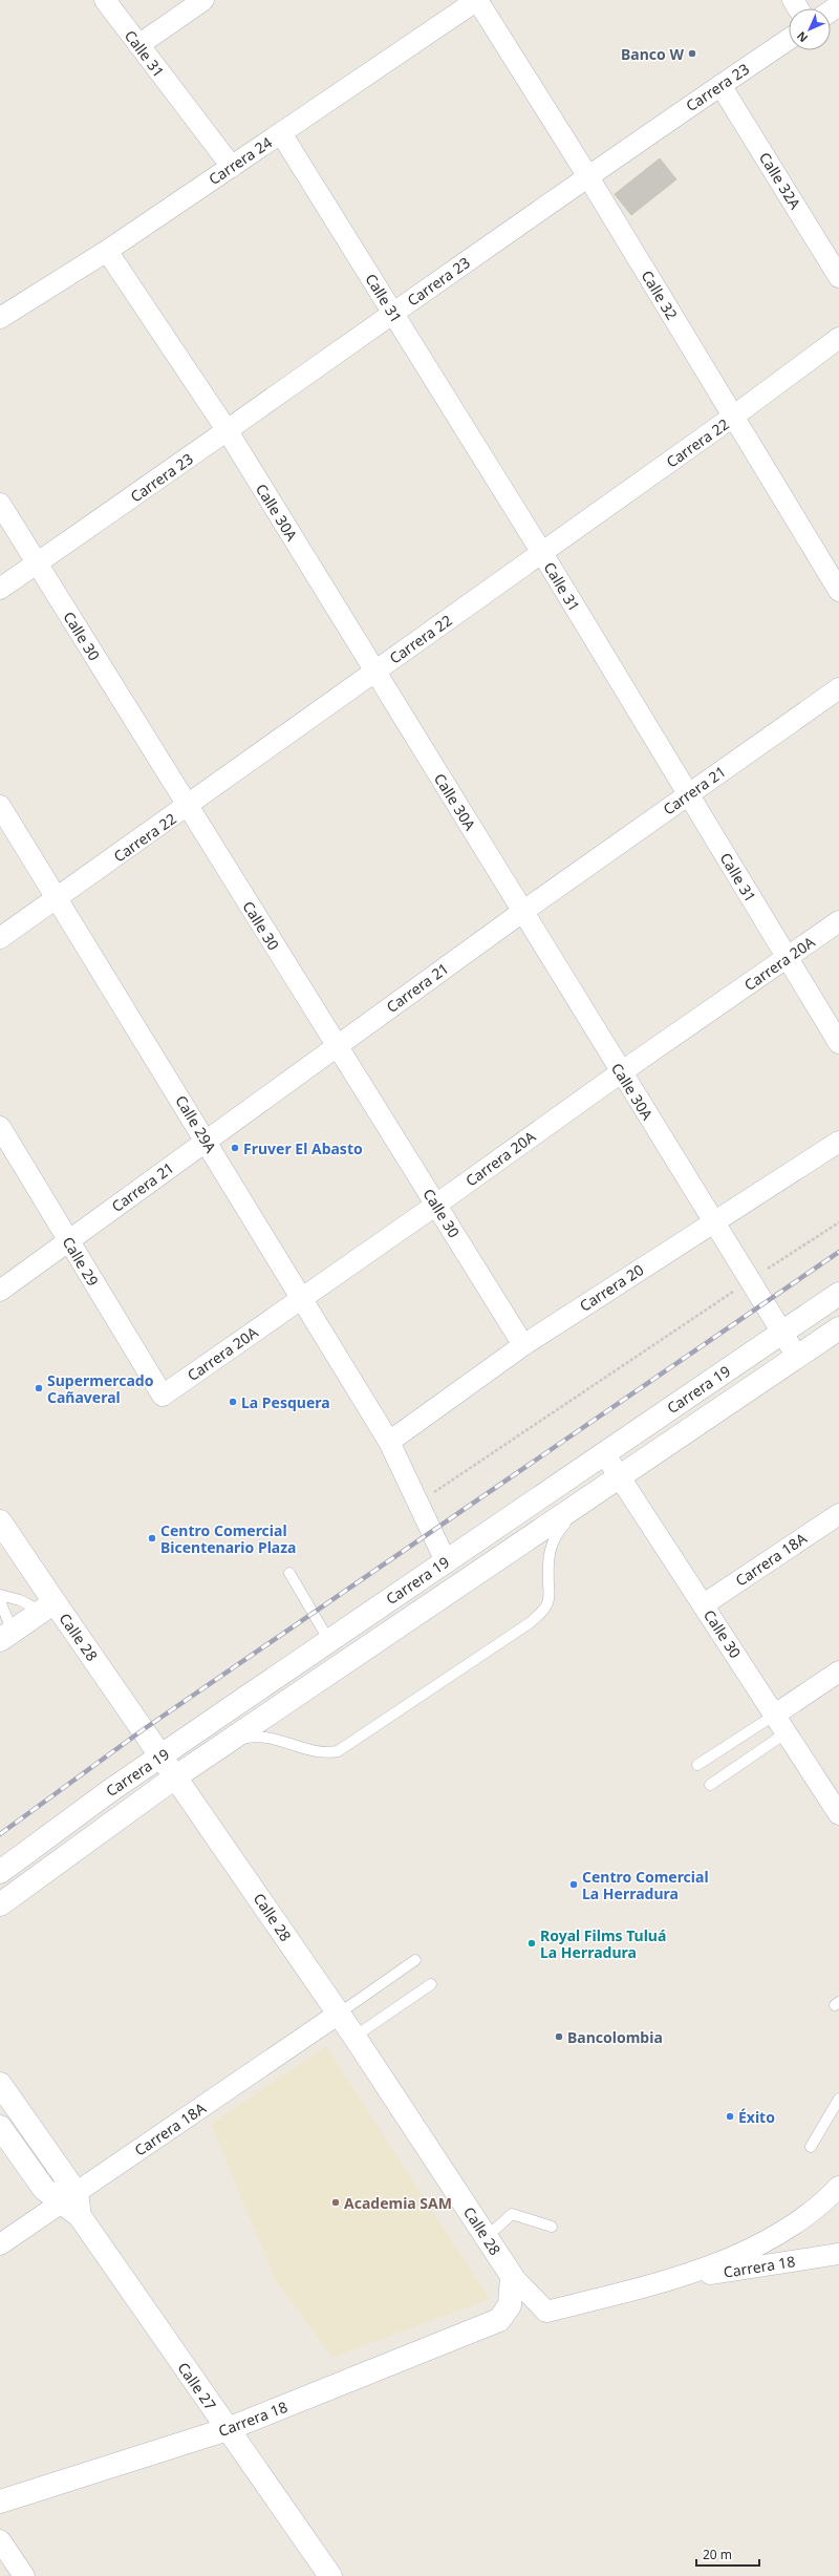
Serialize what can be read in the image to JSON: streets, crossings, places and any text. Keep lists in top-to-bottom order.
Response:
{
  "streets": {
    "main road": [
      "Carrera 19",
      "Calle 28",
      "Carrera 18",
      "Calle 27"
    ],
    "street": [
      "Calle 31",
      "Carrera 23",
      "Carrera 24",
      "Calle 32A",
      "Calle 32",
      "Carrera 22",
      "Calle 30A",
      "Calle 30",
      "Carrera 21",
      "Carrera 20A",
      "Calle 29A",
      "Calle 29",
      "Carrera 20",
      "Carrera 18A"
    ]
  },
  "crossings": [
    ["Calle 31", "Carrera 23"],
    ["Calle 31", "Carrera 24"],
    ["Calle 31", "Carrera 22"],
    ["Calle 31", "Carrera 21"],
    ["Calle 31", "Carrera 20A"],
    ["Carrera 23", "Calle 32A"],
    ["Carrera 23", "Calle 32"],
    ["Carrera 23", "Calle 30A"],
    ["Carrera 23", "Calle 30"],
    ["Carrera 24", "Calle 32"],
    ["Carrera 24", "Calle 30A"],
    ["Calle 32", "Carrera 22"],
    ["Carrera 22", "Calle 30A"],
    ["Carrera 22", "Calle 30"],
    ["Carrera 22", "Calle 29A"],
    ["Calle 30A", "Carrera 21"],
    ["Calle 30A", "Carrera 20A"],
    ["Calle 30A", "Carrera 20"],
    ["Calle 30A", "Carrera 19"],
    ["Calle 30", "Carrera 21"],
    ["Calle 30", "Carrera 20A"],
    ["Calle 30", "Carrera 20"],
    ["Calle 30", "Carrera 19"],
    ["Calle 30", "Carrera 18A"],
    ["Carrera 21", "Calle 29A"],
    ["Carrera 21", "Calle 29"],
    ["Carrera 20A", "Calle 29A"],
    ["Carrera 20A", "Calle 29"],
    ["Calle 29A", "Carrera 20"],
    ["Calle 29A", "Carrera 19"],
    ["Carrera 19", "Calle 28"],
    ["Carrera 18A", "Calle 28"],
    ["Carrera 18A", "Calle 27"],
    ["Calle 28", "Carrera 18"],
    ["Carrera 18", "Calle 27"]
  ],
  "places": [
    "Banco W",
    "Fruver El Abasto",
    "Supermercado Cañaveral",
    "La Pesquera",
    "Centro Comercial Bicentenario Plaza",
    "Centro Comercial La Herradura",
    "Royal Films Tuluá La Herradura",
    "Bancolombia",
    "Éxito",
    "Academia SAM"
  ],
  "scale_bar": "20 m",
  "north": "bottom left"
}
